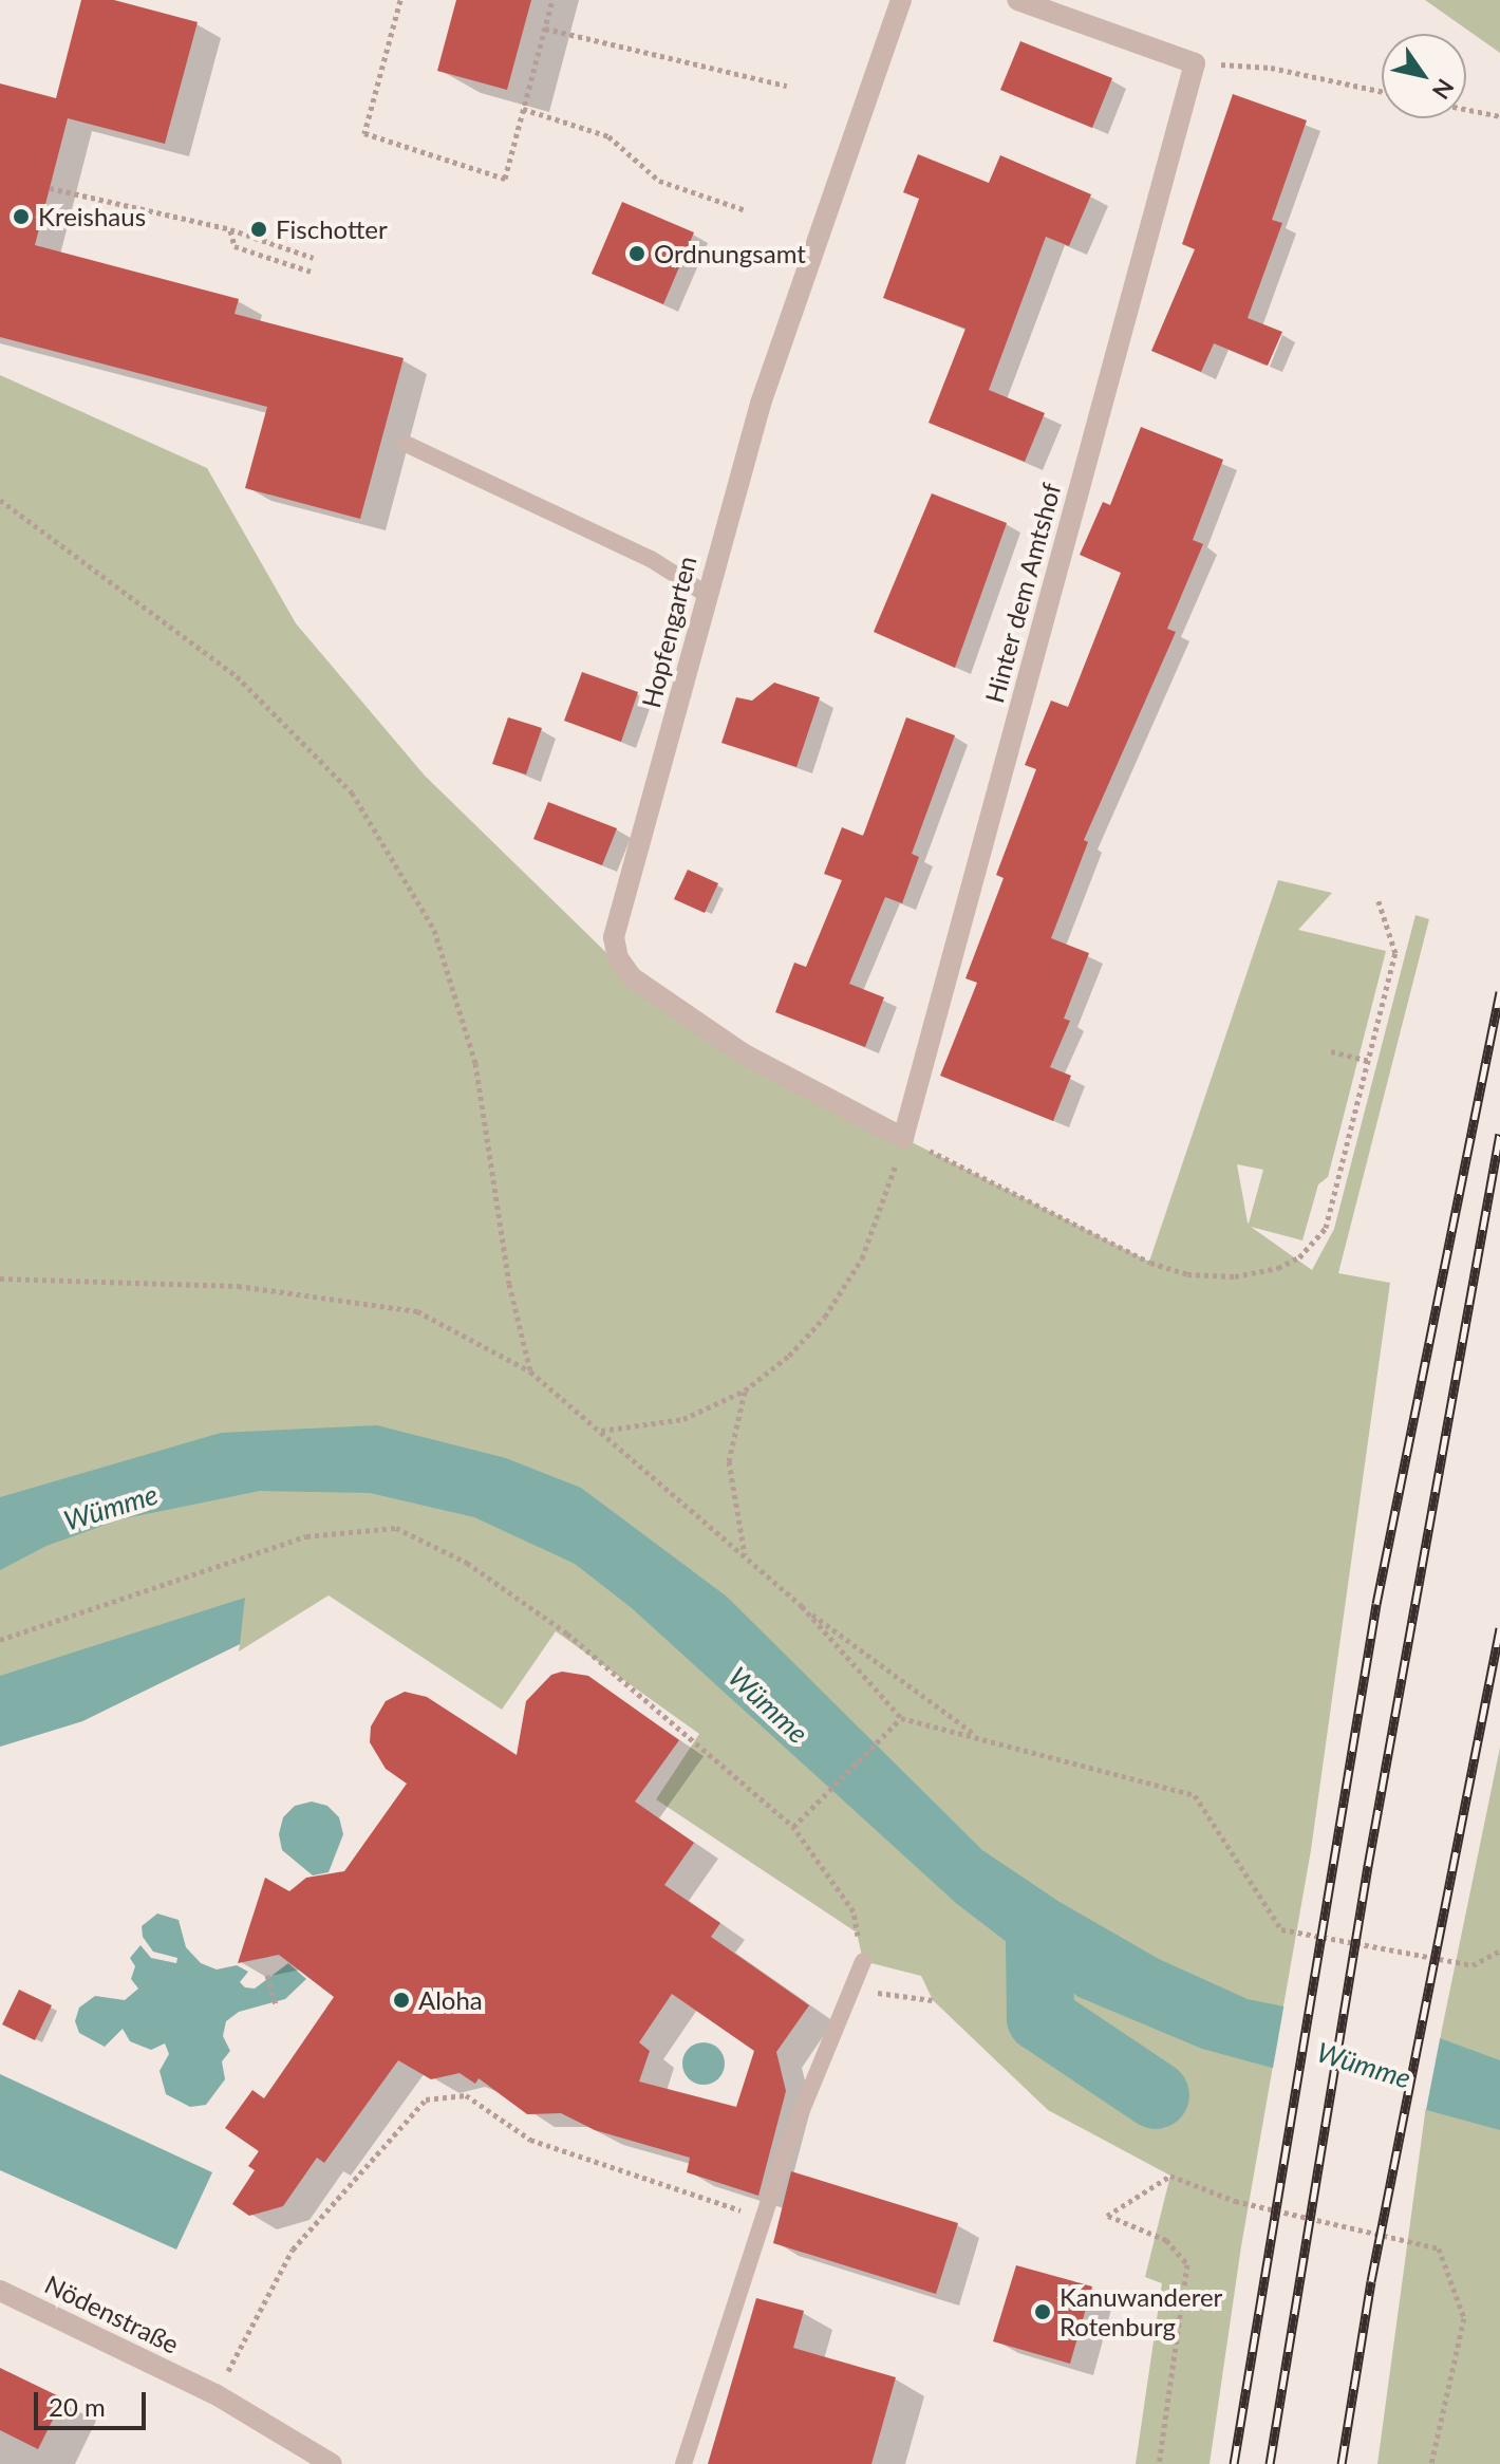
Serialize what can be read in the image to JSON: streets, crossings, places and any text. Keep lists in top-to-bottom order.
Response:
{
  "streets": {
    "street": ["Hinter dem Amtshof", "Hopfengarten", "Nödenstraße"]
  },
  "crossings": [
    ["Hinter dem Amtshof", "Hopfengarten"]
  ],
  "water": ["Wümme"],
  "places": [
    "Kreishaus",
    "Fischotter",
    "Ordnungsamt",
    "Aloha",
    "Kanuwanderer Rotenburg"
  ],
  "scale_bar": "20 m",
  "north": "bottom right"
}
